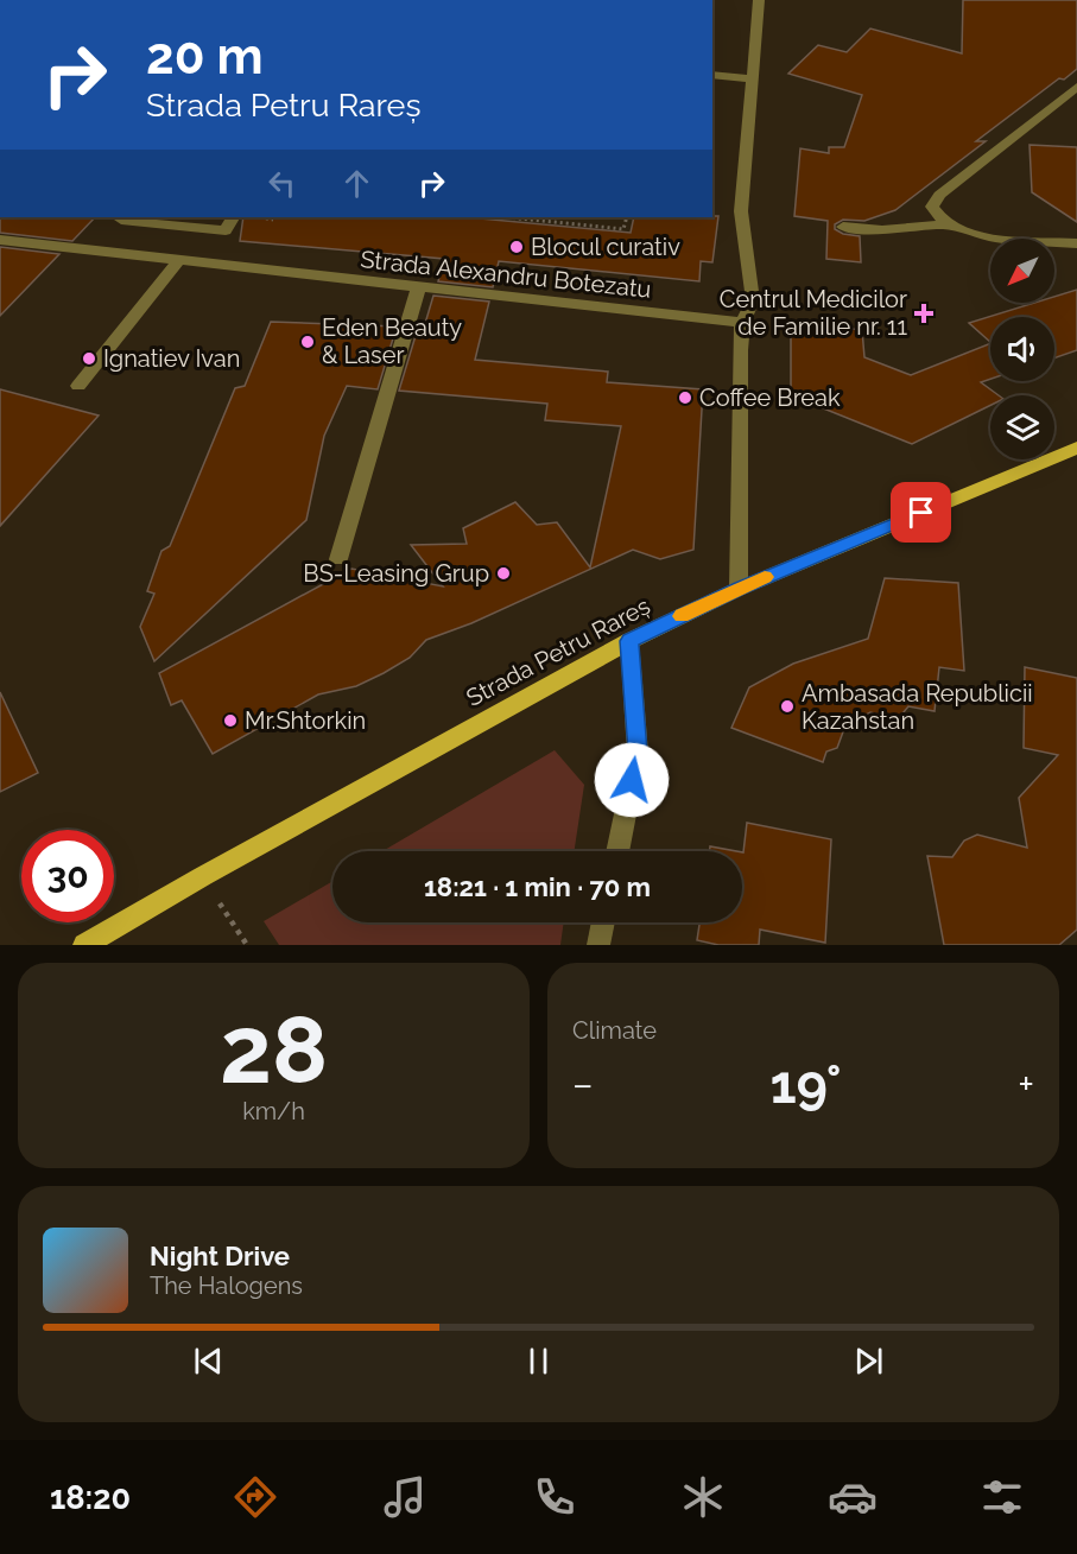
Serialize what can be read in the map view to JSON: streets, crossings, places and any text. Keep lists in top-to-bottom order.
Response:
{
  "streets": {
    "main road": ["Strada Petru Rareș"],
    "street": ["Strada Alexandru Botezatu"]
  },
  "places": {
    "other": [
      "Blocul curativ",
      "Eden Beauty & Laser",
      "Ignatiev Ivan",
      "Coffee Break",
      "BS-Leasing Grup",
      "Ambasada Republicii Kazahstan",
      "Mr.Shtorkin"
    ],
    "health": ["Centrul Medicilor de Familie nr. 11"]
  },
  "north": "bottom left",
  "page": {
    "turn": ["20 m", "Strada Petru Rareș"],
    "limit": "30",
    "trip": "18:21 · 1 min · 70 m",
    "tile": [
      ["28", "km/h"],
      "Climate"
    ],
    "heat": ["−", "19°", "+"],
    "song": ["Night Drive", "The Halogens"],
    "tabs": "18:20"
  }
}
